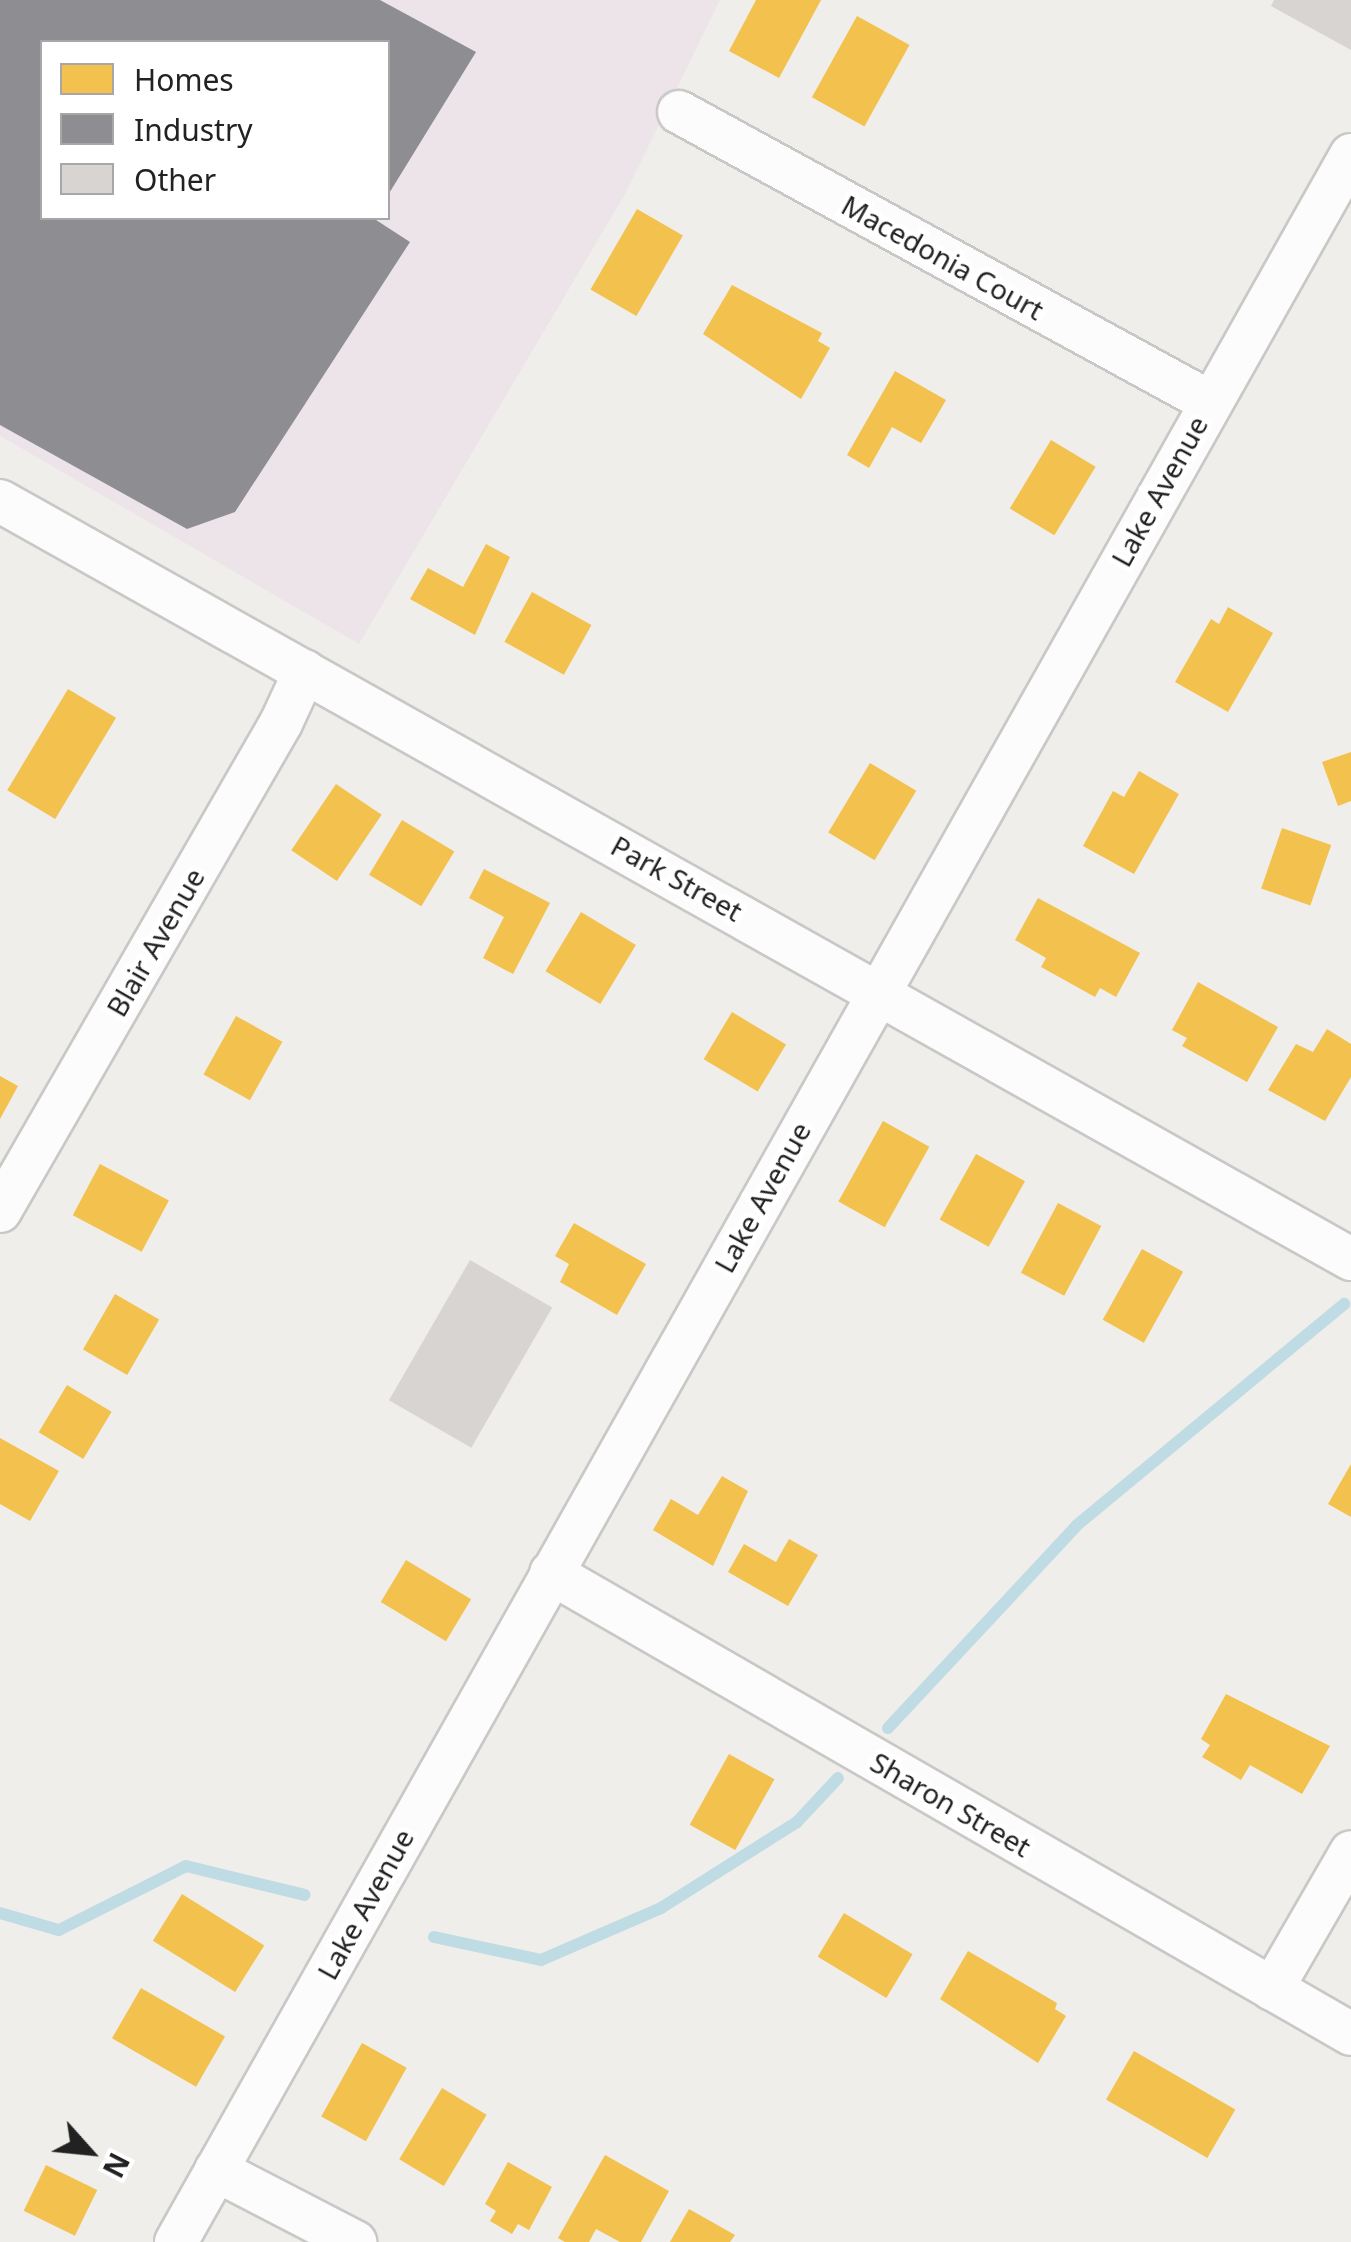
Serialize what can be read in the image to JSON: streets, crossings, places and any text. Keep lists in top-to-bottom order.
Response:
{
  "streets": {
    "street": [
      "Macedonia Court",
      "Lake Avenue",
      "Park Street",
      "Blair Avenue",
      "Sharon Street"
    ]
  },
  "crossings": [
    ["Macedonia Court", "Lake Avenue"],
    ["Lake Avenue", "Park Street"],
    ["Lake Avenue", "Sharon Street"],
    ["Park Street", "Blair Avenue"]
  ],
  "legend": ["Homes", "Industry", "Other"],
  "north": "bottom right"
}
